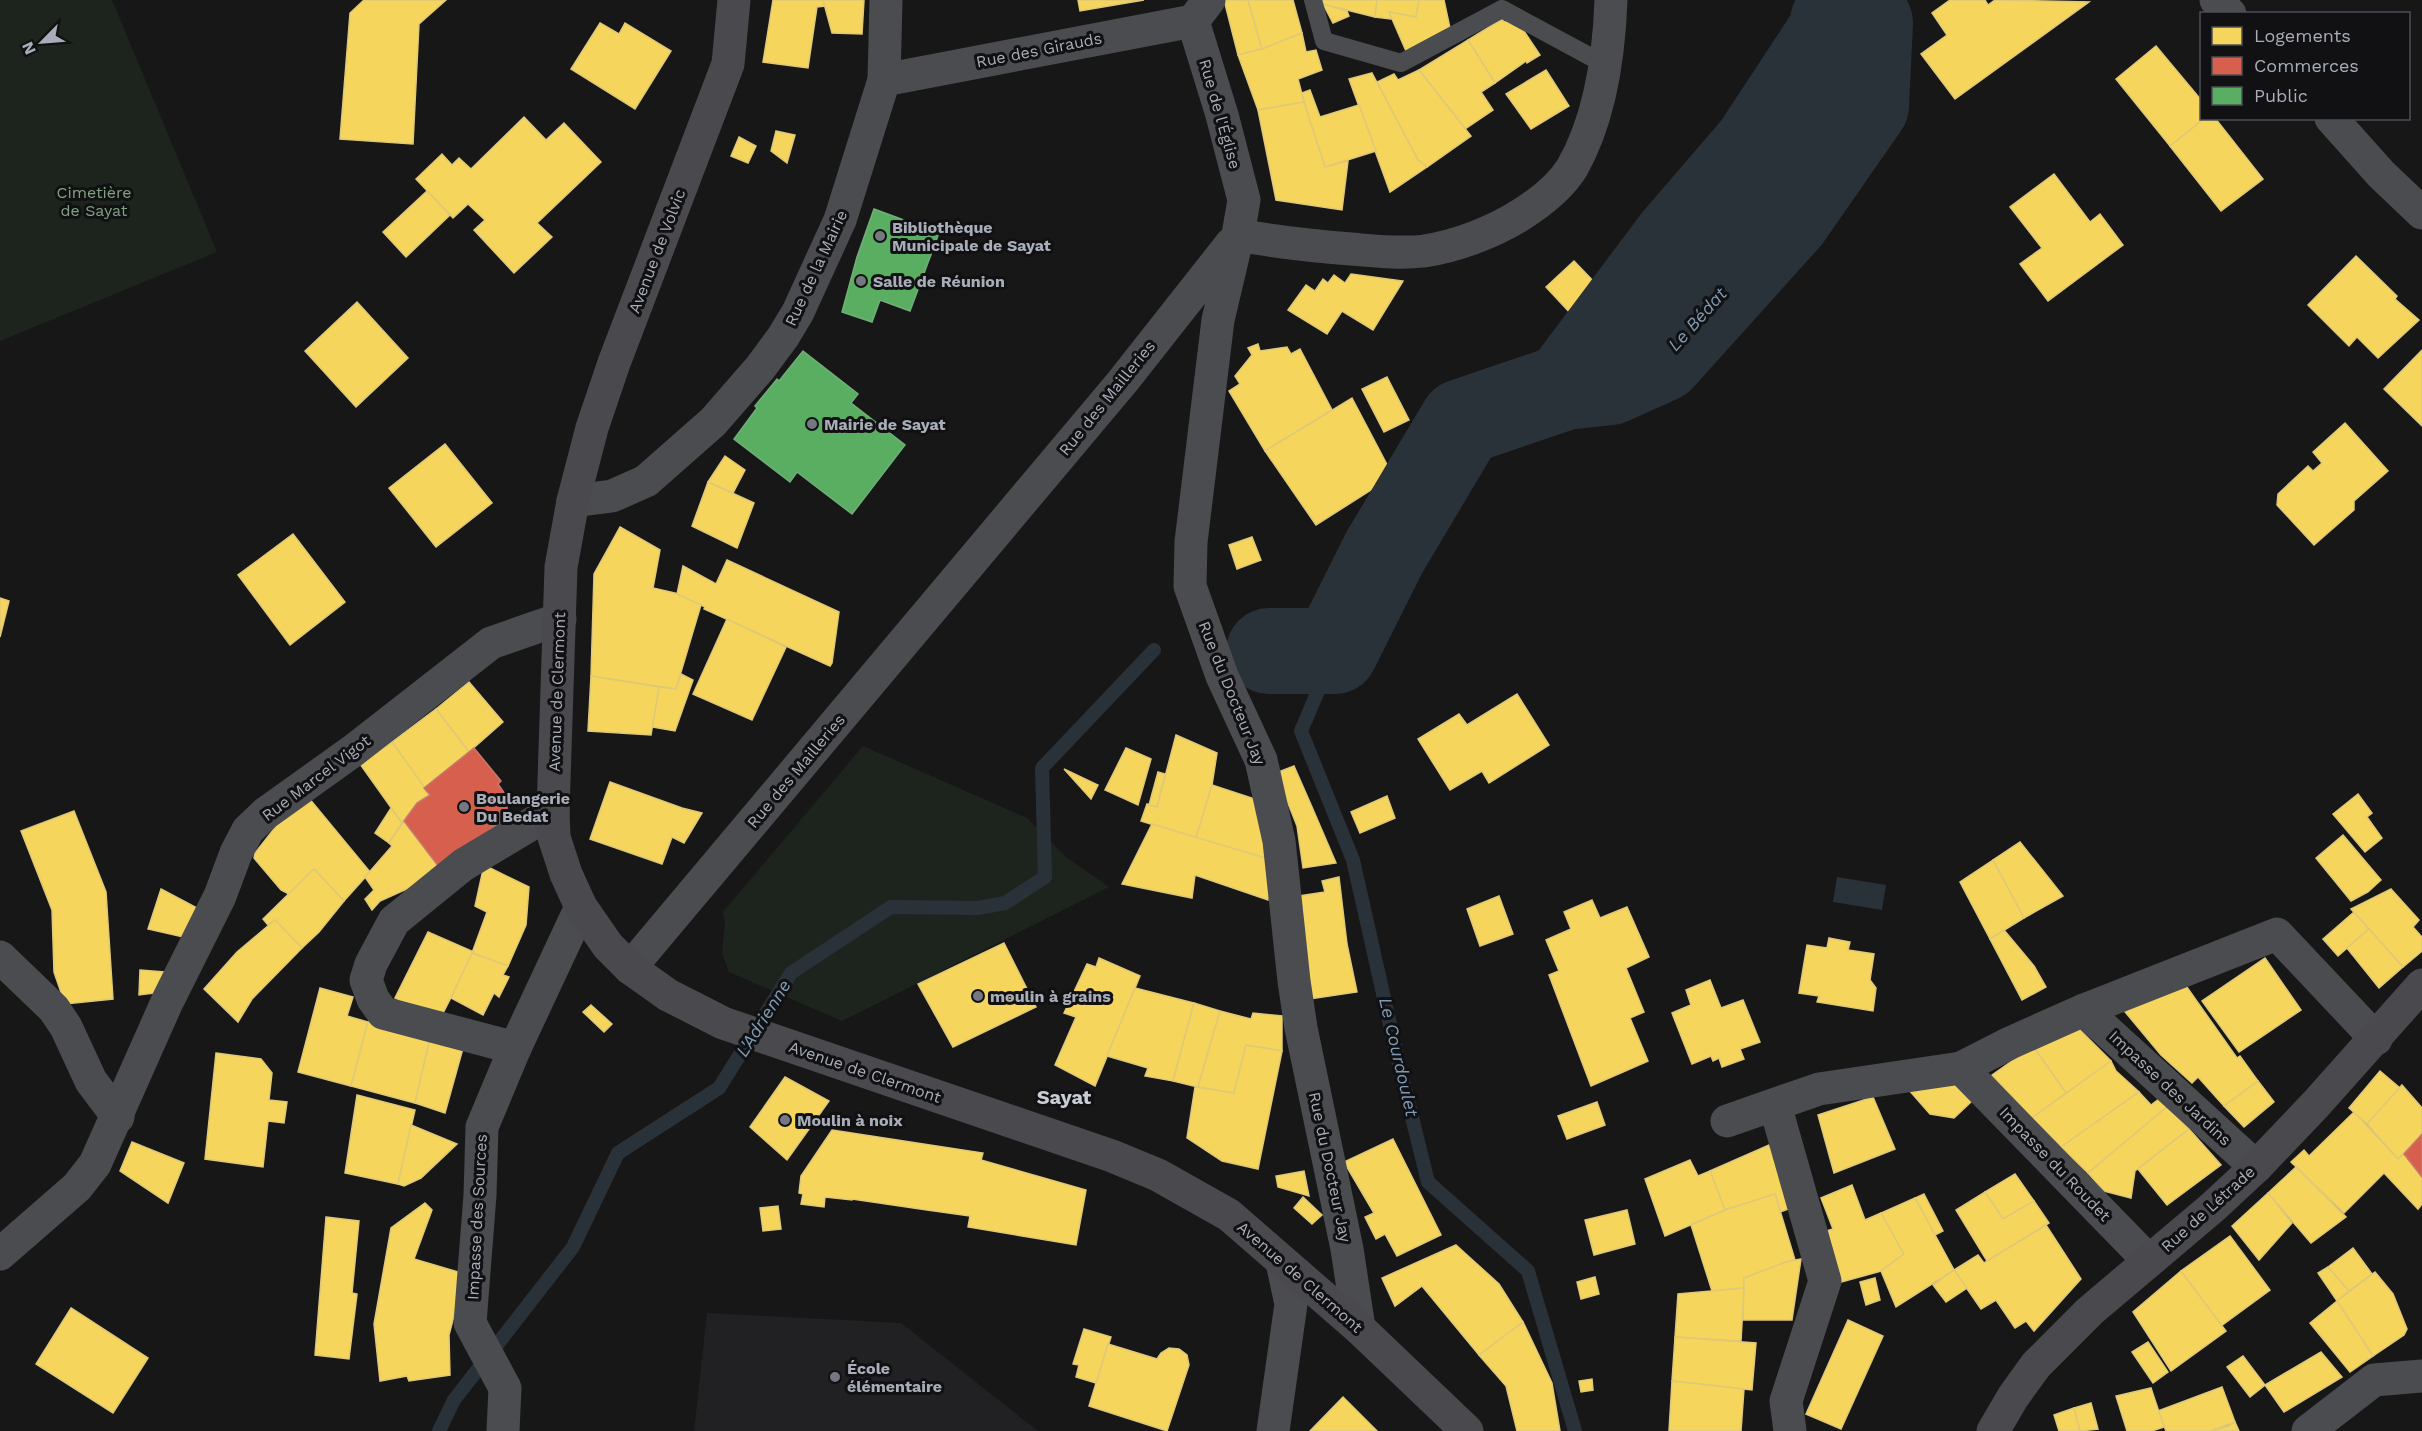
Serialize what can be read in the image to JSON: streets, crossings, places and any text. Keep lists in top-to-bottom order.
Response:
{
  "streets": {
    "street": [
      "Rue des Girauds",
      "Rue de l'Église",
      "Avenue de Volvic",
      "Rue de la Mairie",
      "Rue des Mailleries",
      "Avenue de Clermont",
      "Rue du Docteur Jay",
      "Rue Marcel Vigot",
      "Impasse des Jardins",
      "Impasse du Roudet",
      "Rue de Létrade",
      "Impasse des Sources"
    ]
  },
  "crossings": [
    ["Rue des Girauds", "Rue de l'Église"],
    ["Rue des Girauds", "Rue de la Mairie"],
    ["Rue de l'Église", "Rue des Mailleries"],
    ["Rue de l'Église", "Rue du Docteur Jay"],
    ["Avenue de Volvic", "Rue de la Mairie"],
    ["Avenue de Volvic", "Avenue de Clermont"],
    ["Rue de la Mairie", "Avenue de Clermont"],
    ["Rue des Mailleries", "Avenue de Clermont"],
    ["Rue des Mailleries", "Rue du Docteur Jay"],
    ["Avenue de Clermont", "Rue du Docteur Jay"],
    ["Avenue de Clermont", "Rue Marcel Vigot"],
    ["Avenue de Clermont", "Impasse des Sources"],
    ["Impasse des Jardins", "Rue de Létrade"],
    ["Impasse du Roudet", "Rue de Létrade"]
  ],
  "districts": ["Sayat"],
  "water": ["Le Bédat", "L'Adrienne", "Le Courdoulet"],
  "parks": ["Cimetière de Sayat"],
  "places": [
    "Bibliothèque Municipale de Sayat",
    "Salle de Réunion",
    "Mairie de Sayat",
    "Boulangerie Du Bedat",
    "moulin à grains",
    "Moulin à noix",
    "École élémentaire"
  ],
  "legend": ["Logements", "Commerces", "Public"],
  "north": "bottom left"
}
